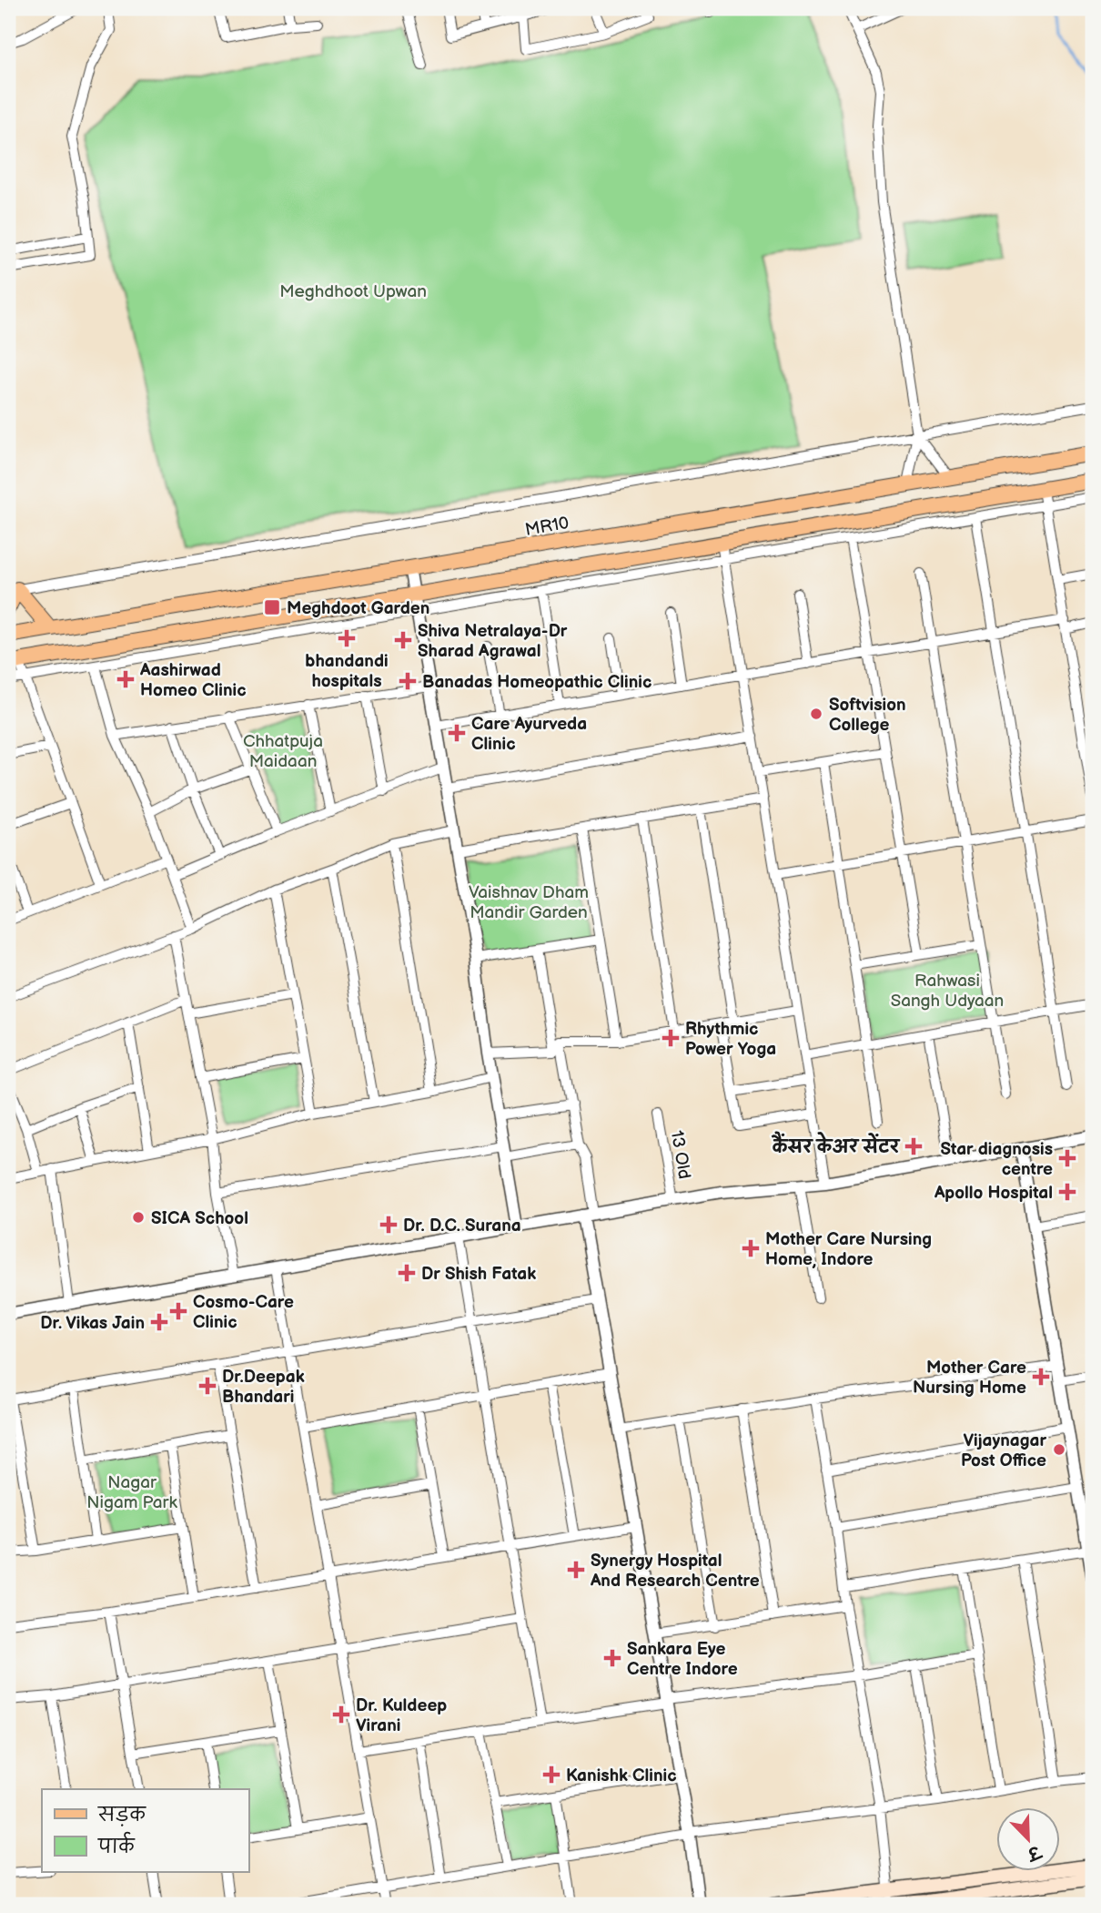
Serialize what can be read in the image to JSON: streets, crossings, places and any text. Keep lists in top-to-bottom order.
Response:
{
  "streets": {
    "main road": ["MR10"],
    "street": ["13 Old"]
  },
  "parks": [
    "Meghdhoot Upwan",
    "Chhatpuja Maidaan",
    "Vaishnav Dham Mandir Garden",
    "Rahwasi Sangh Udyaan",
    "Nagar Nigam Park"
  ],
  "places": {
    "transit": ["Meghdoot Garden"],
    "health": [
      "bhandandi hospitals",
      "Shiva Netralaya-Dr Sharad Agrawal",
      "Aashirwad Homeo Clinic",
      "Banadas Homeopathic Clinic",
      "Care Ayurveda Clinic",
      "Rhythmic Power Yoga",
      "कैंसर केअर सेंटर",
      "Star diagnosis centre",
      "Apollo Hospital",
      "Dr. D.C. Surana",
      "Mother Care Nursing Home, Indore",
      "Dr Shish Fatak",
      "Cosmo-Care Clinic",
      "Dr. Vikas Jain",
      "Mother Care Nursing Home",
      "Dr.Deepak Bhandari",
      "Synergy Hospital And Research Centre",
      "Sankara Eye Centre Indore",
      "Dr. Kuldeep Virani",
      "Kanishk Clinic"
    ],
    "other": ["Softvision College", "SICA School", "Vijaynagar Post Office"]
  },
  "legend": ["सड़क", "पार्क"],
  "north": "bottom right"
}
